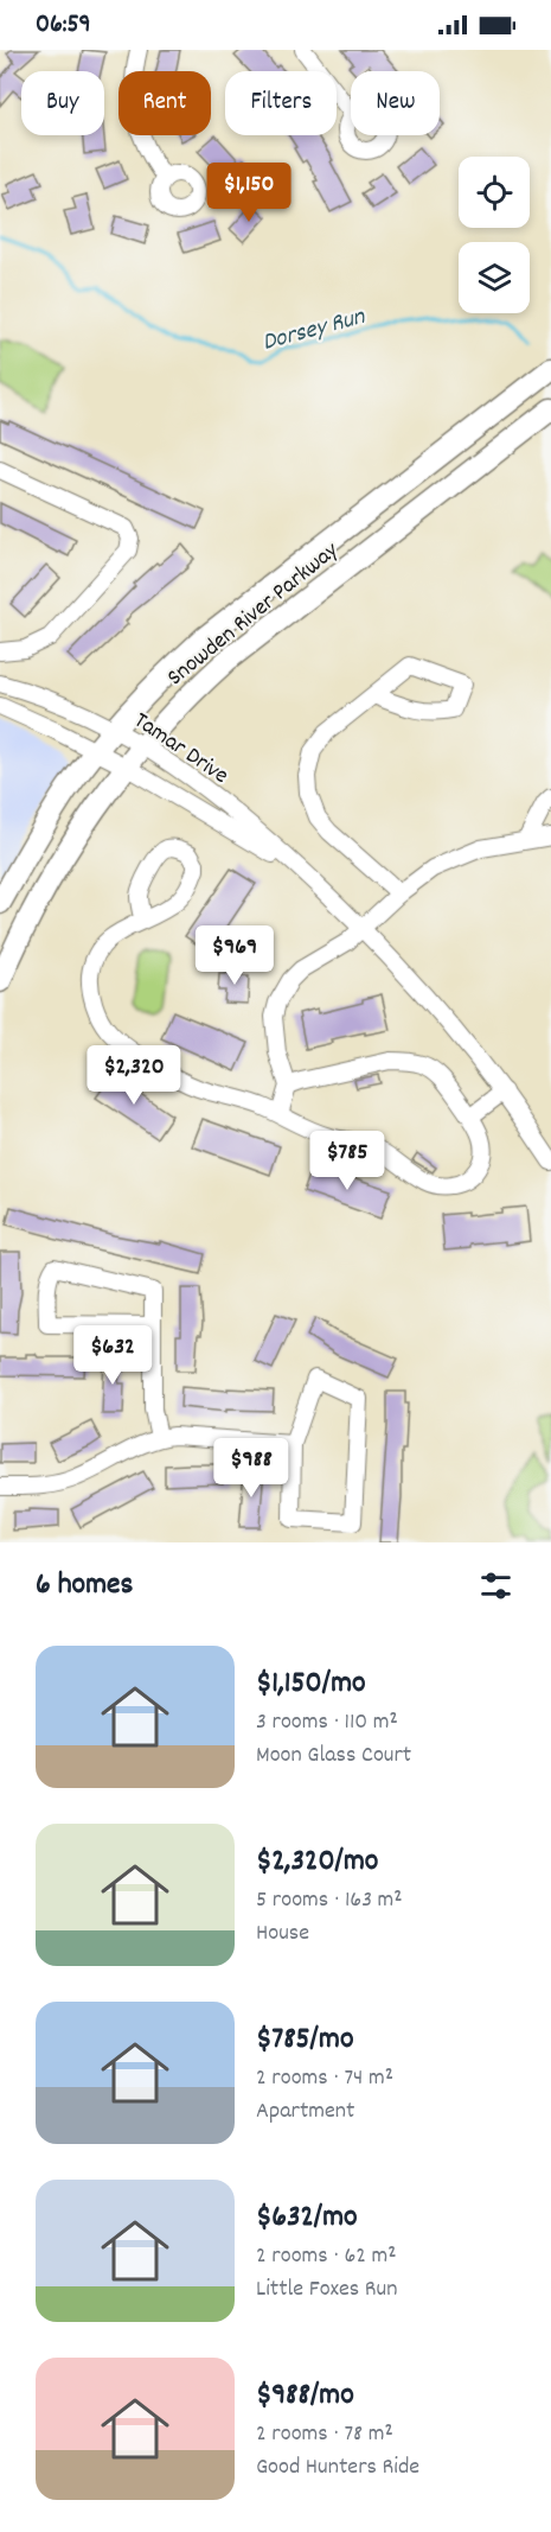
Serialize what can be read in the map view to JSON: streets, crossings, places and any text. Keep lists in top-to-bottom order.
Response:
{
  "streets": {
    "main road": ["Snowden River Parkway"],
    "street": ["Tamar Drive"]
  },
  "crossings": [
    ["Snowden River Parkway", "Tamar Drive"]
  ],
  "water": ["Dorsey Run"],
  "page": {
    "status": "06:59",
    "chip": [
      "Buy",
      "Rent",
      "Filters",
      "New"
    ],
    "price": [
      "$1,150",
      "$969",
      "$2,320",
      "$785",
      "$632",
      "$988"
    ],
    "heading": "6 homes",
    "list": [
      {
        "name": "$1,150/mo",
        "note": "3 rooms · 110 m² · Moon Glass Court"
      },
      {
        "name": "$2,320/mo",
        "note": "5 rooms · 163 m² · House"
      },
      {
        "name": "$785/mo",
        "note": "2 rooms · 74 m² · Apartment"
      },
      {
        "name": "$632/mo",
        "note": "2 rooms · 62 m² · Little Foxes Run"
      },
      {
        "name": "$988/mo",
        "note": "2 rooms · 78 m² · Good Hunters Ride"
      }
    ]
  }
}
